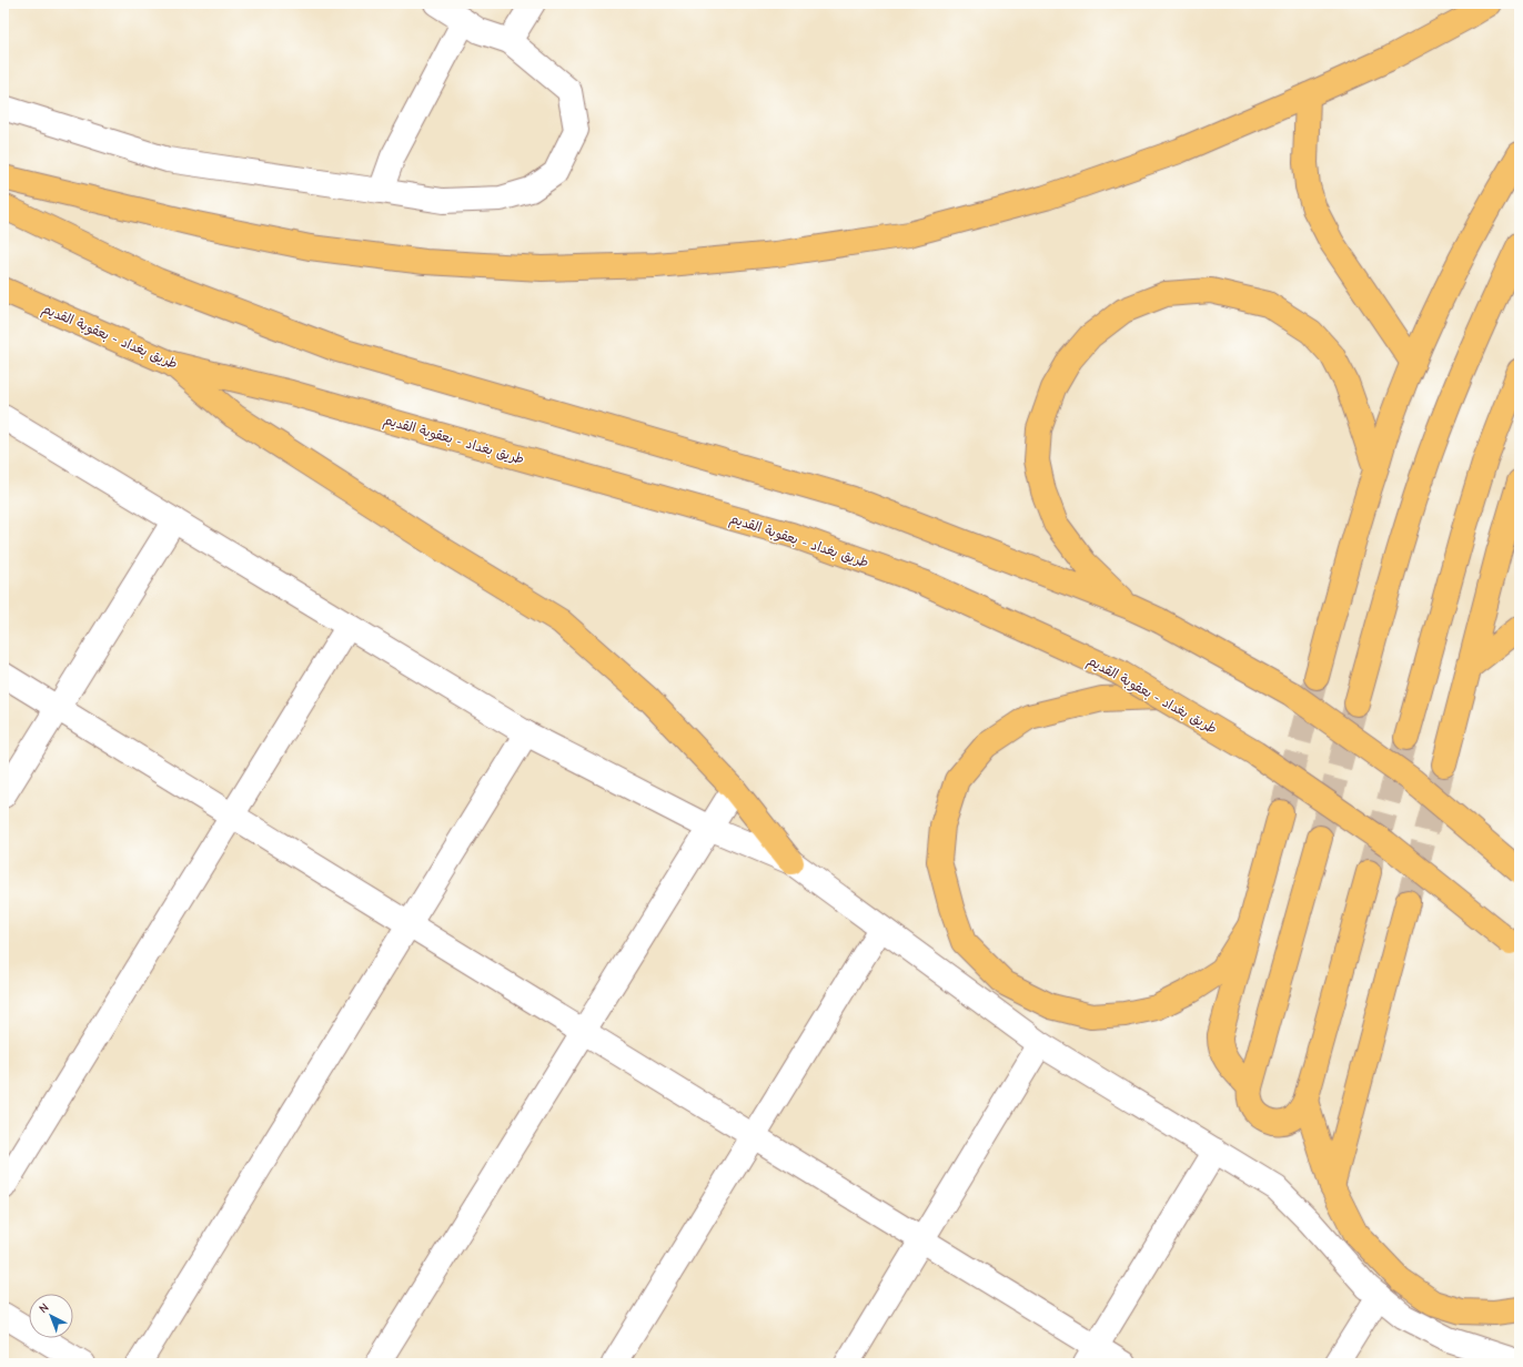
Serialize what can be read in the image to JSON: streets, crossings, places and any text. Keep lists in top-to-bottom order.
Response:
{
  "streets": {
    "main road": ["طريق بغداد - بعقوبة القديم"]
  },
  "north": "top left"
}
